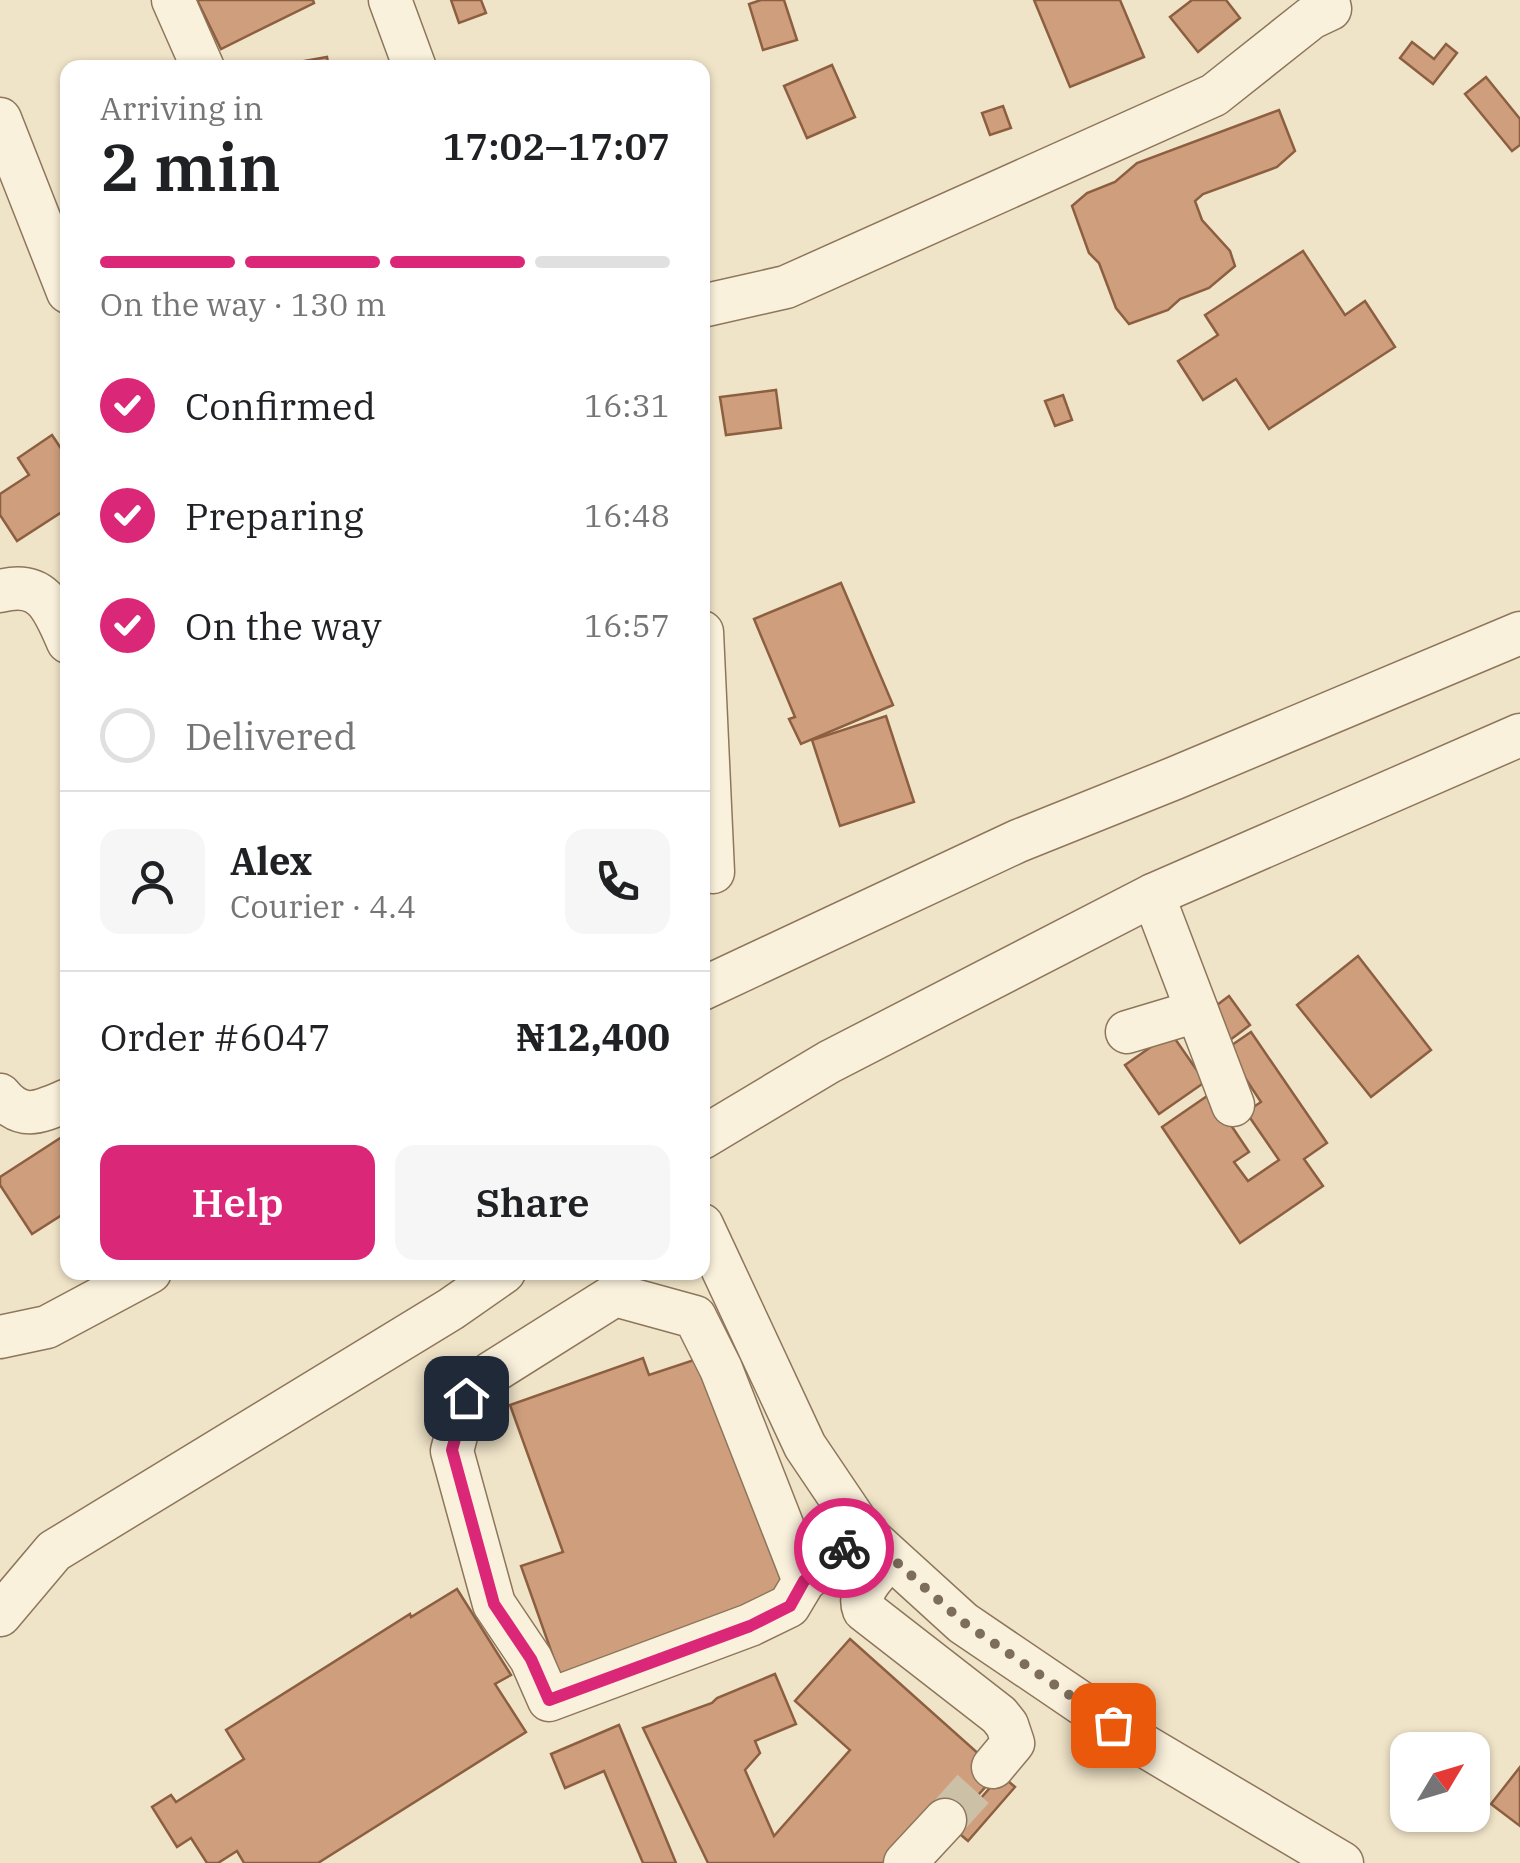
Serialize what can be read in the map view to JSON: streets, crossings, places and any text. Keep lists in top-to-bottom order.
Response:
{
  "north": "top right",
  "page": {
    "heading": ["2 min", "Arriving in", "17:02–17:07"],
    "panel": [
      "Alex",
      "Courier · 4.4",
      "Order #6047",
      "₦12,400"
    ],
    "bar": "On the way · 130 m",
    "list": [
      ["Confirmed", "16:31"],
      ["Preparing", "16:48"],
      ["On the way", "16:57"],
      "Delivered"
    ],
    "buttons": ["Help", "Share"]
  }
}
